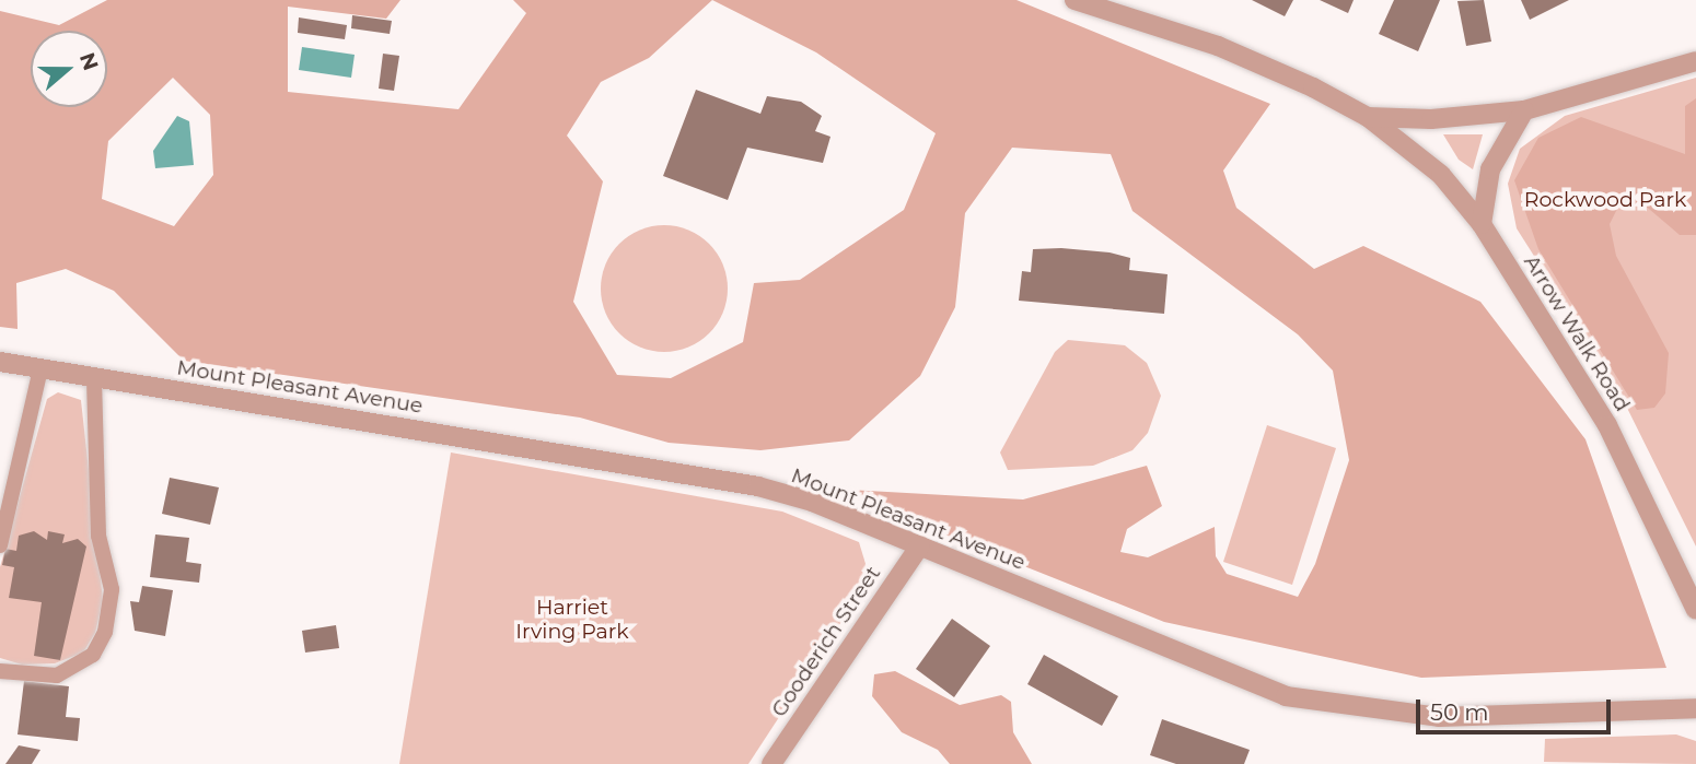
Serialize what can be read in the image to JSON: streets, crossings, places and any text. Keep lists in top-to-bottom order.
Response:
{
  "streets": {
    "street": ["Arrow Walk Road", "Mount Pleasant Avenue", "Gooderich Street"]
  },
  "crossings": [
    ["Mount Pleasant Avenue", "Gooderich Street"]
  ],
  "parks": ["Rockwood Park", "Harriet Irving Park"],
  "scale_bar": "50 m",
  "north": "right"
}
